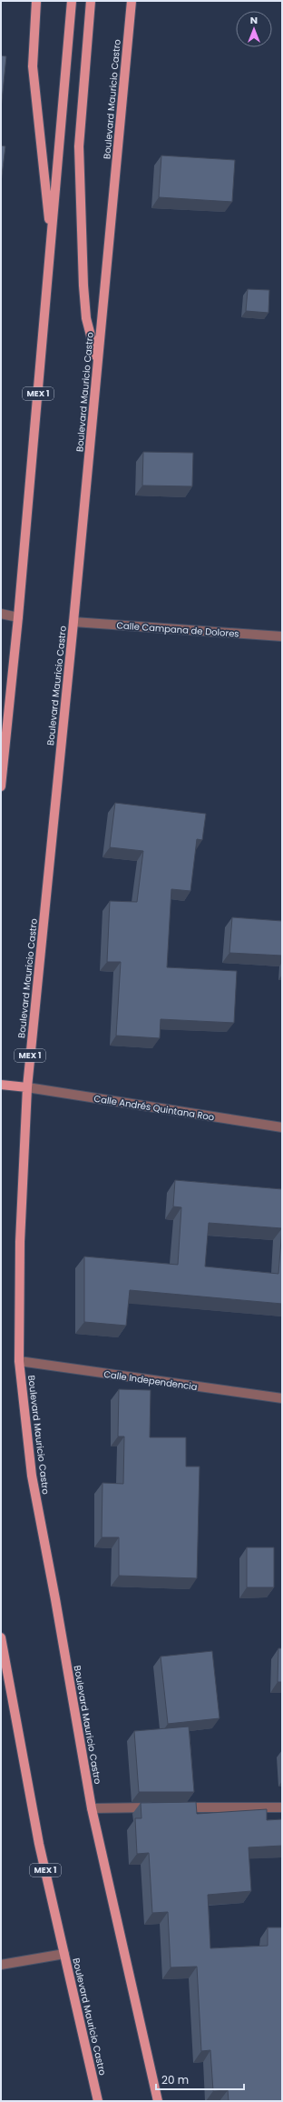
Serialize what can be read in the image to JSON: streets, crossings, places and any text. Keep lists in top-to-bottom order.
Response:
{
  "streets": {
    "main road": ["Boulevard Mauricio Castro", "MEX 1"],
    "street": ["Calle Campana de Dolores", "Calle Andrés Quintana Roo", "Calle Independencia"]
  },
  "crossings": [
    ["Boulevard Mauricio Castro", "Calle Campana de Dolores"],
    ["Boulevard Mauricio Castro", "Calle Andrés Quintana Roo"],
    ["Boulevard Mauricio Castro", "Calle Independencia"]
  ],
  "scale_bar": "20 m",
  "north": "top"
}
